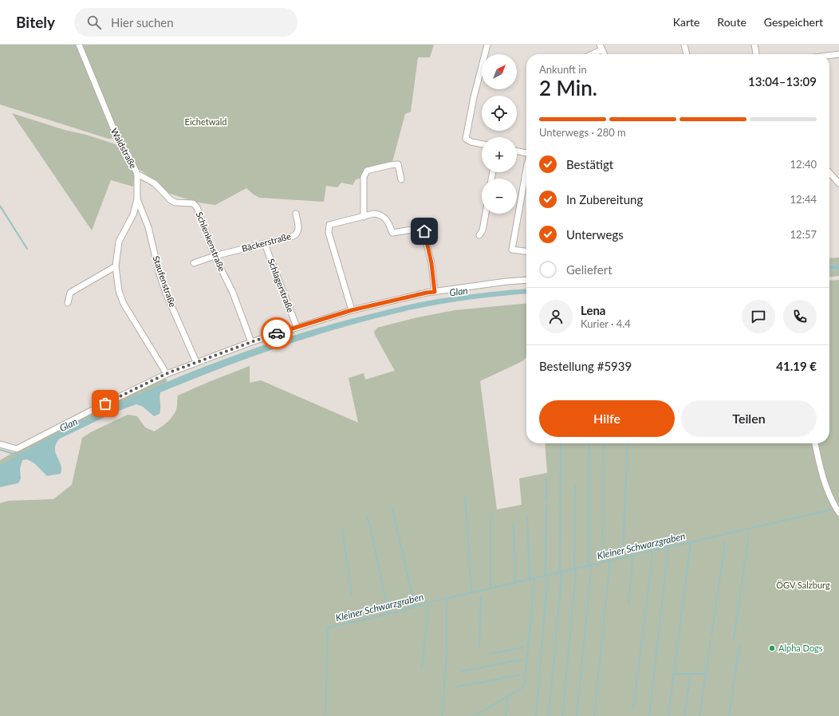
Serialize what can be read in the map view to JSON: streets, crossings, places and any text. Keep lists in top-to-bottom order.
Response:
{
  "streets": {
    "street": [
      "Waldstraße",
      "Schlenkenstraße",
      "Bäckerstraße",
      "Staufenstraße",
      "Schlagerstraße"
    ]
  },
  "crossings": [
    ["Waldstraße", "Schlenkenstraße"],
    ["Waldstraße", "Staufenstraße"],
    ["Schlenkenstraße", "Bäckerstraße"],
    ["Bäckerstraße", "Schlagerstraße"]
  ],
  "water": ["Glan", "Kleiner Schwarzgraben"],
  "parks": ["Eichetwald", "ÖGV Salzburg"],
  "places": ["Alpha Dogs"],
  "north": "top right",
  "page": {
    "header": "Bitely",
    "search": "Hier suchen",
    "nav": ["Karte", "Route", "Gespeichert"],
    "map_buttons": ["+", "−"],
    "heading": ["2 Min.", "Ankunft in", "13:04–13:09"],
    "panel": [
      "Lena",
      "Kurier · 4.4",
      "Bestellung #5939",
      "41.19 €"
    ],
    "bar": "Unterwegs · 280 m",
    "list": [
      ["Bestätigt", "12:40"],
      ["In Zubereitung", "12:44"],
      ["Unterwegs", "12:57"],
      "Geliefert"
    ],
    "buttons": ["Hilfe", "Teilen"]
  }
}
